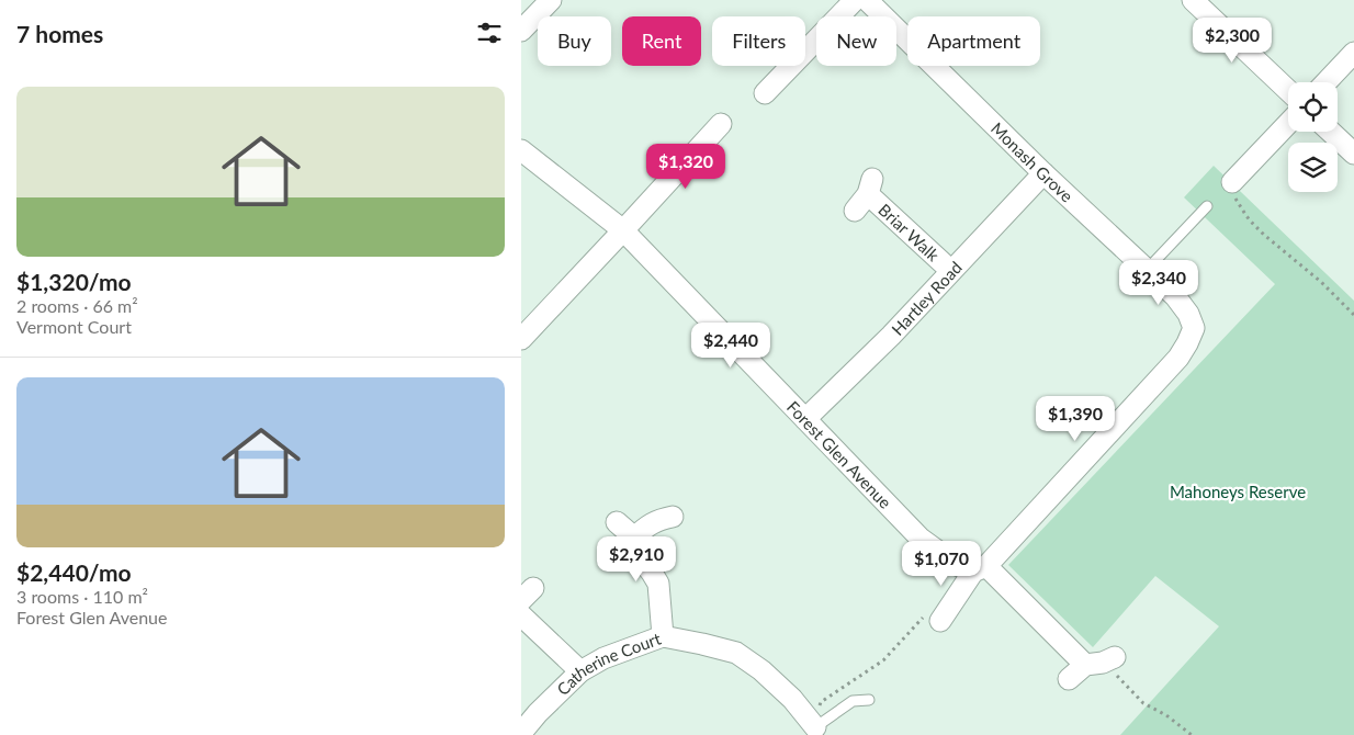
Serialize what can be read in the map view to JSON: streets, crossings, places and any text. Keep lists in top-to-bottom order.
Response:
{
  "streets": {
    "street": [
      "Monash Grove",
      "Briar Walk",
      "Hartley Road",
      "Forest Glen Avenue",
      "Catherine Court"
    ]
  },
  "crossings": [
    ["Monash Grove", "Hartley Road"],
    ["Monash Grove", "Forest Glen Avenue"],
    ["Briar Walk", "Hartley Road"],
    ["Hartley Road", "Forest Glen Avenue"]
  ],
  "parks": ["Mahoneys Reserve"],
  "page": {
    "heading": "7 homes",
    "chip": [
      "Buy",
      "Rent",
      "Filters",
      "New",
      "Apartment"
    ],
    "price": [
      "$2,300",
      "$1,320",
      "$2,340",
      "$2,440",
      "$1,390",
      "$2,910",
      "$1,070"
    ],
    "list": [
      {
        "name": "$1,320/mo",
        "note": "2 rooms · 66 m² · Vermont Court"
      },
      {
        "name": "$2,440/mo",
        "note": "3 rooms · 110 m² · Forest Glen Avenue"
      }
    ]
  }
}
